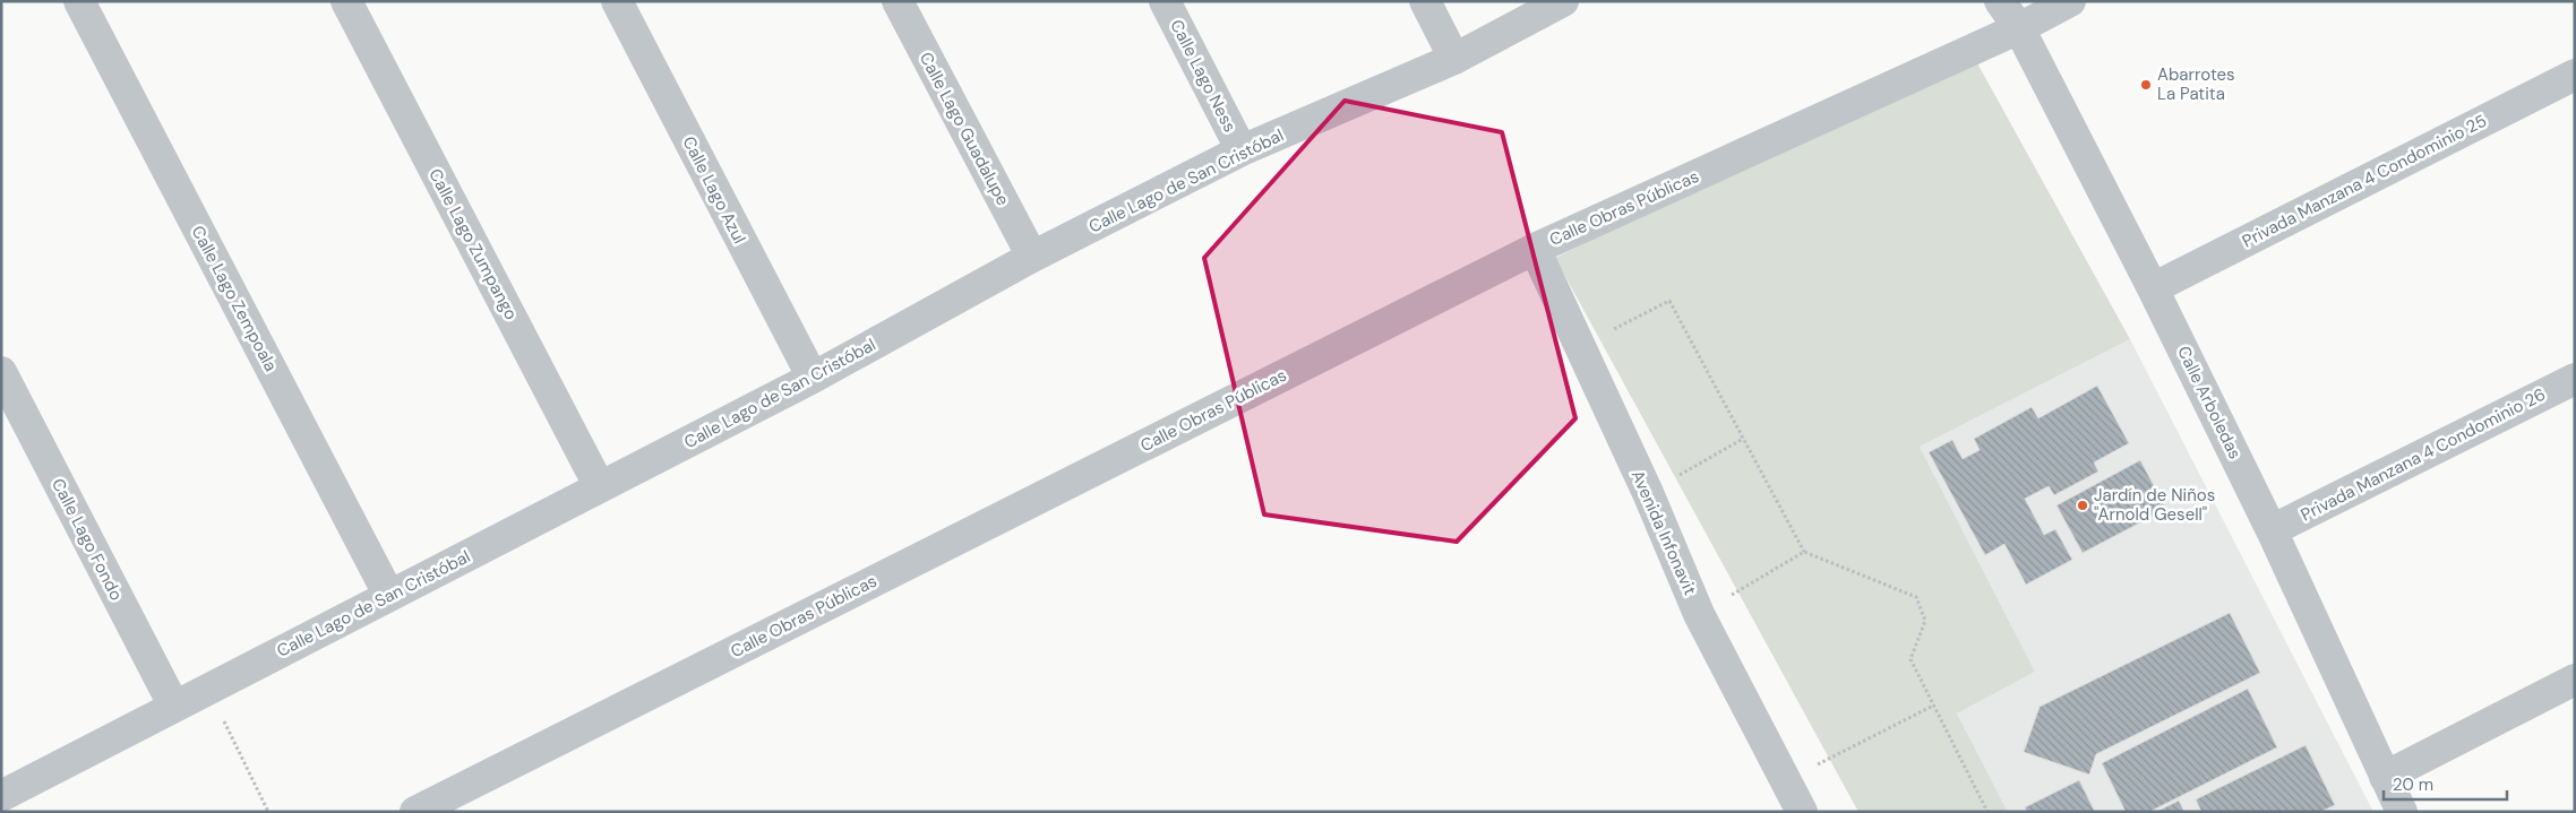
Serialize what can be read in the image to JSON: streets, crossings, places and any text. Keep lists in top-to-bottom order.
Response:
{
  "streets": {
    "street": [
      "Calle Lago Ness",
      "Calle Lago Guadalupe",
      "Calle Lago de San Cristóbal",
      "Privada Manzana 4 Condominio 25",
      "Calle Lago Azul",
      "Calle Obras Públicas",
      "Calle Lago Zumpango",
      "Calle Lago Zempoala",
      "Calle Arboledas",
      "Privada Manzana 4 Condominio 26",
      "Avenida Infonavit",
      "Calle Lago Fondo"
    ]
  },
  "crossings": [
    ["Calle Lago Ness", "Calle Lago de San Cristóbal"],
    ["Calle Lago Guadalupe", "Calle Lago de San Cristóbal"],
    ["Calle Lago de San Cristóbal", "Calle Lago Azul"],
    ["Calle Lago de San Cristóbal", "Calle Lago Zumpango"],
    ["Calle Lago de San Cristóbal", "Calle Lago Zempoala"],
    ["Calle Lago de San Cristóbal", "Calle Lago Fondo"],
    ["Privada Manzana 4 Condominio 25", "Calle Arboledas"],
    ["Calle Obras Públicas", "Calle Arboledas"],
    ["Calle Obras Públicas", "Avenida Infonavit"],
    ["Calle Arboledas", "Privada Manzana 4 Condominio 26"]
  ],
  "places": ["Abarrotes La Patita", "Jardín de Niños \"Arnold Gesell\""],
  "scale_bar": "20 m"
}
